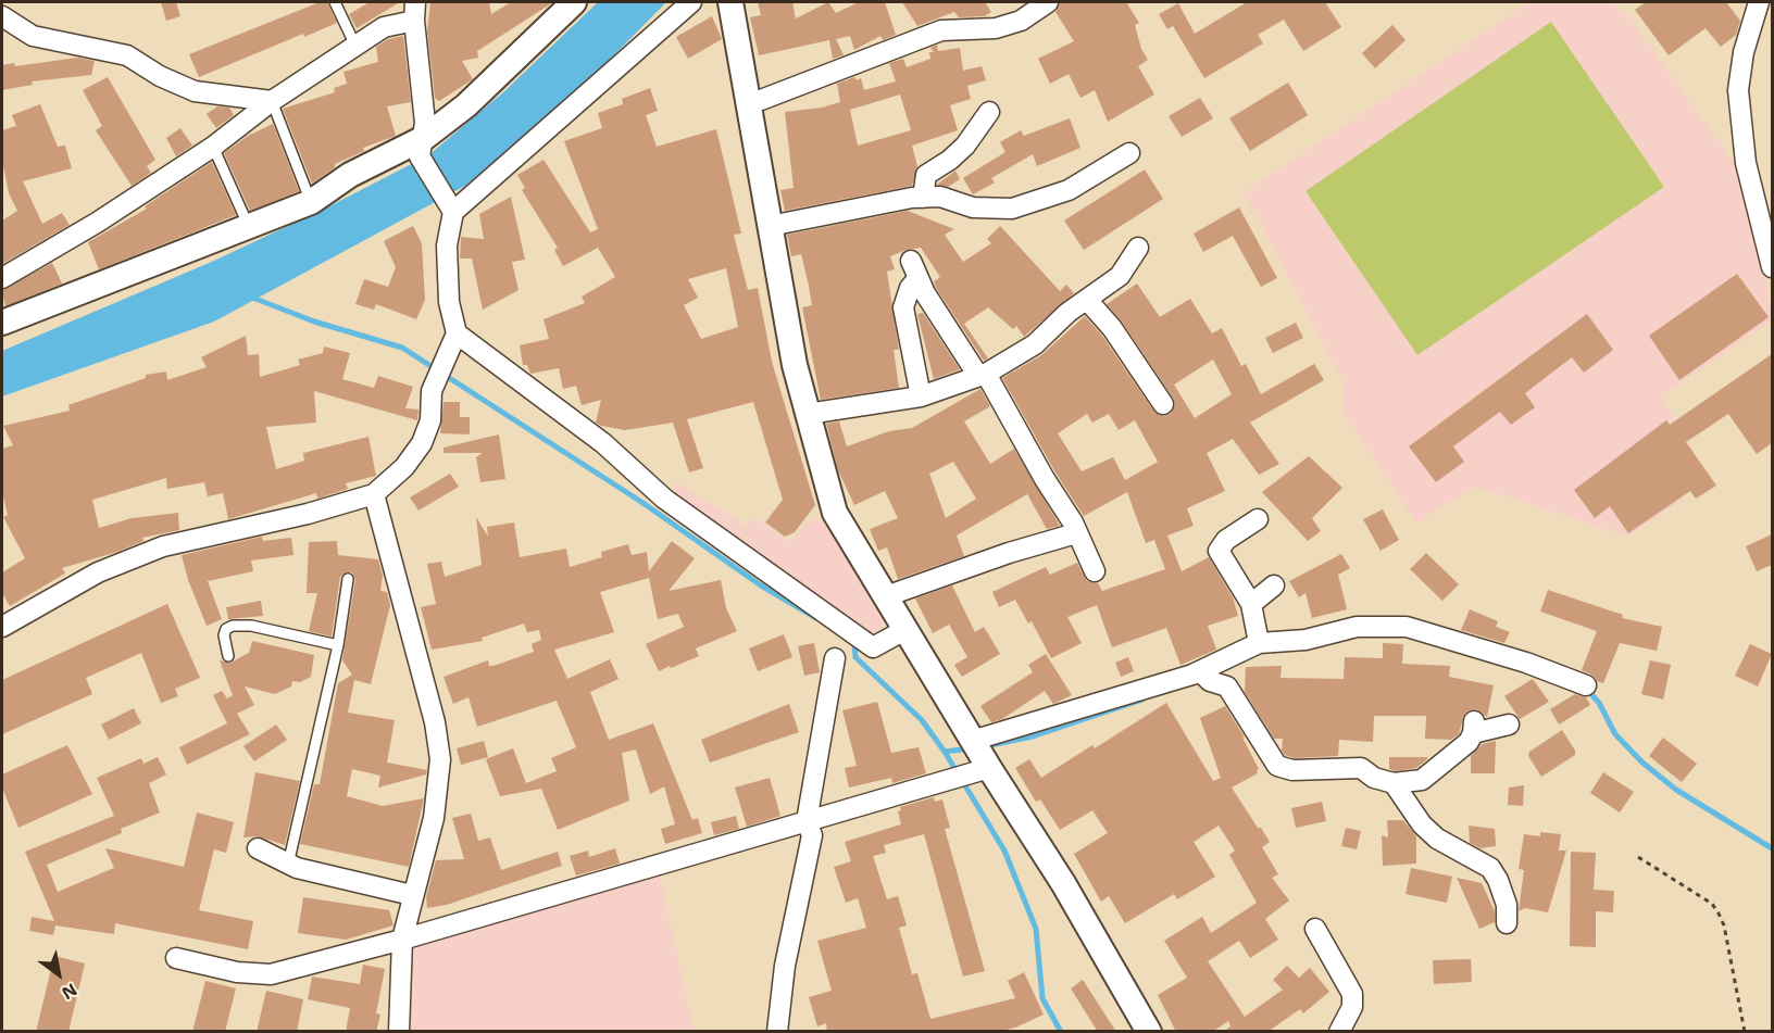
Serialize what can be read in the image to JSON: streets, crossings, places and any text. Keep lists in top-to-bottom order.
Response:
{
  "north": "bottom right"
}
